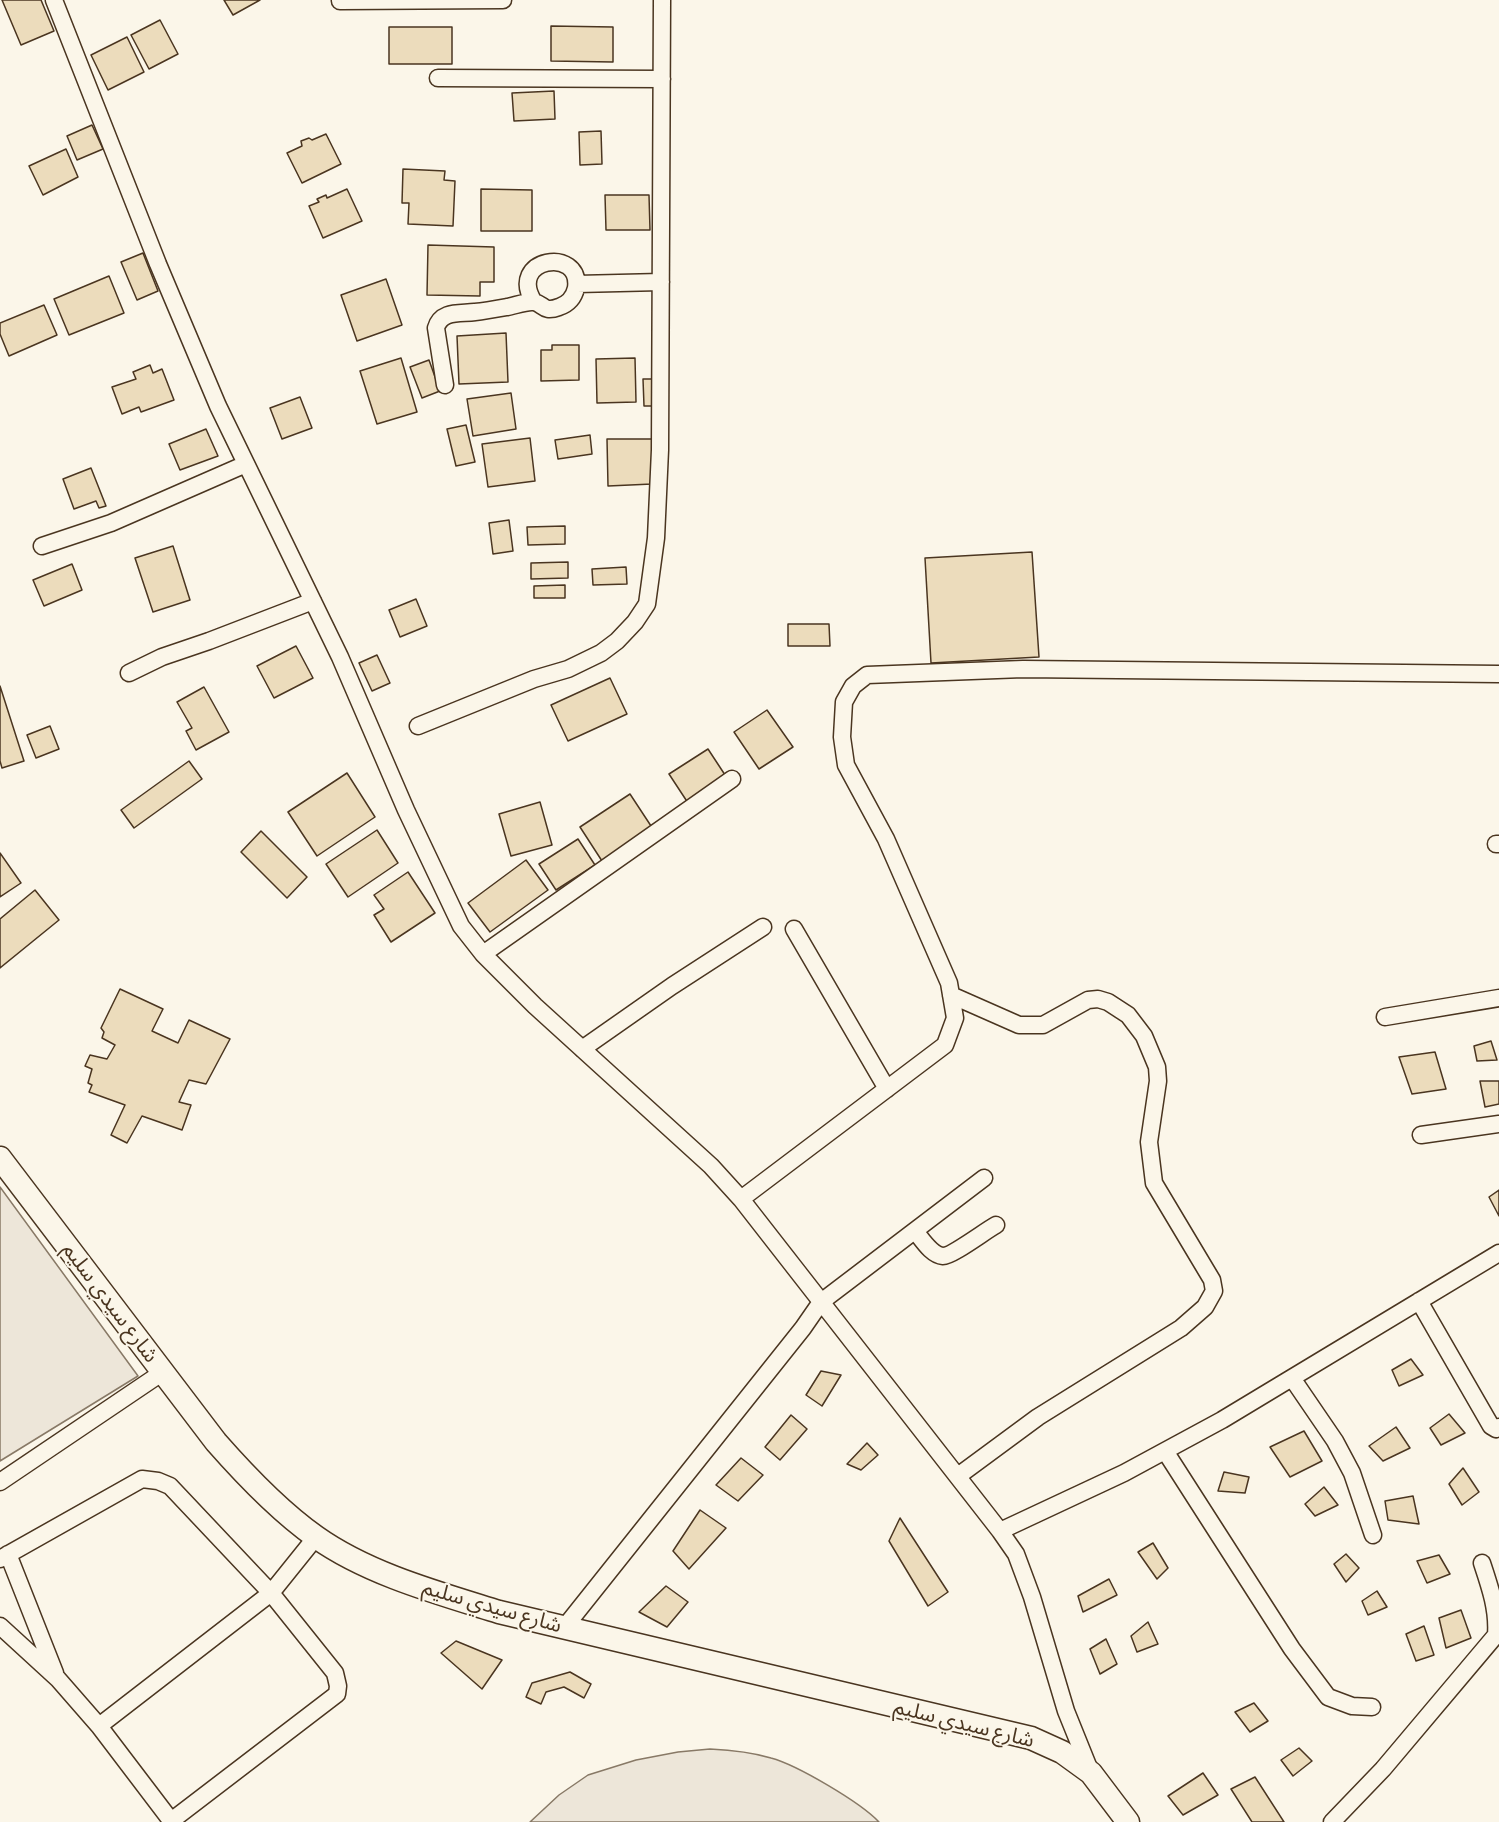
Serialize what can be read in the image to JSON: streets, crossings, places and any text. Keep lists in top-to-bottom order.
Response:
{
  "streets": {
    "main road": ["شارع سيدي سليم"]
  }
}
